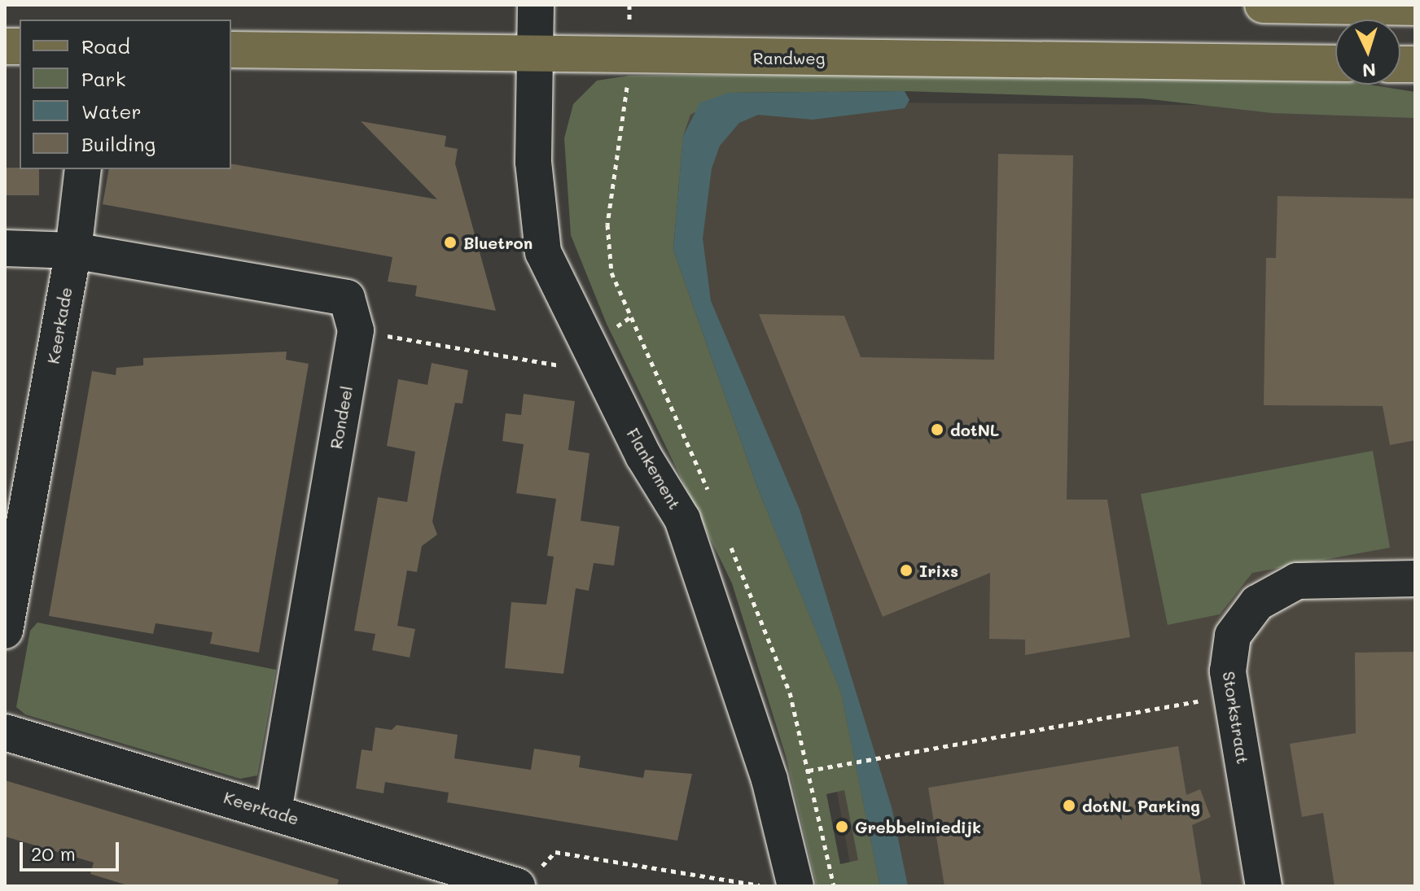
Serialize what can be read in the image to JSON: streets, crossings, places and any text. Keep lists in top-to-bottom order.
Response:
{
  "streets": {
    "main road": ["Randweg"],
    "street": [
      "Keerkade",
      "Rondeel",
      "Flankement",
      "Storkstraat"
    ]
  },
  "crossings": [
    ["Randweg", "Flankement"],
    ["Keerkade", "Rondeel"]
  ],
  "places": [
    "Bluetron",
    "dotNL",
    "Irixs",
    "dotNL Parking",
    "Grebbeliniedijk"
  ],
  "legend": [
    "Road",
    "Park",
    "Water",
    "Building"
  ],
  "scale_bar": "20 m",
  "north": "bottom"
}
